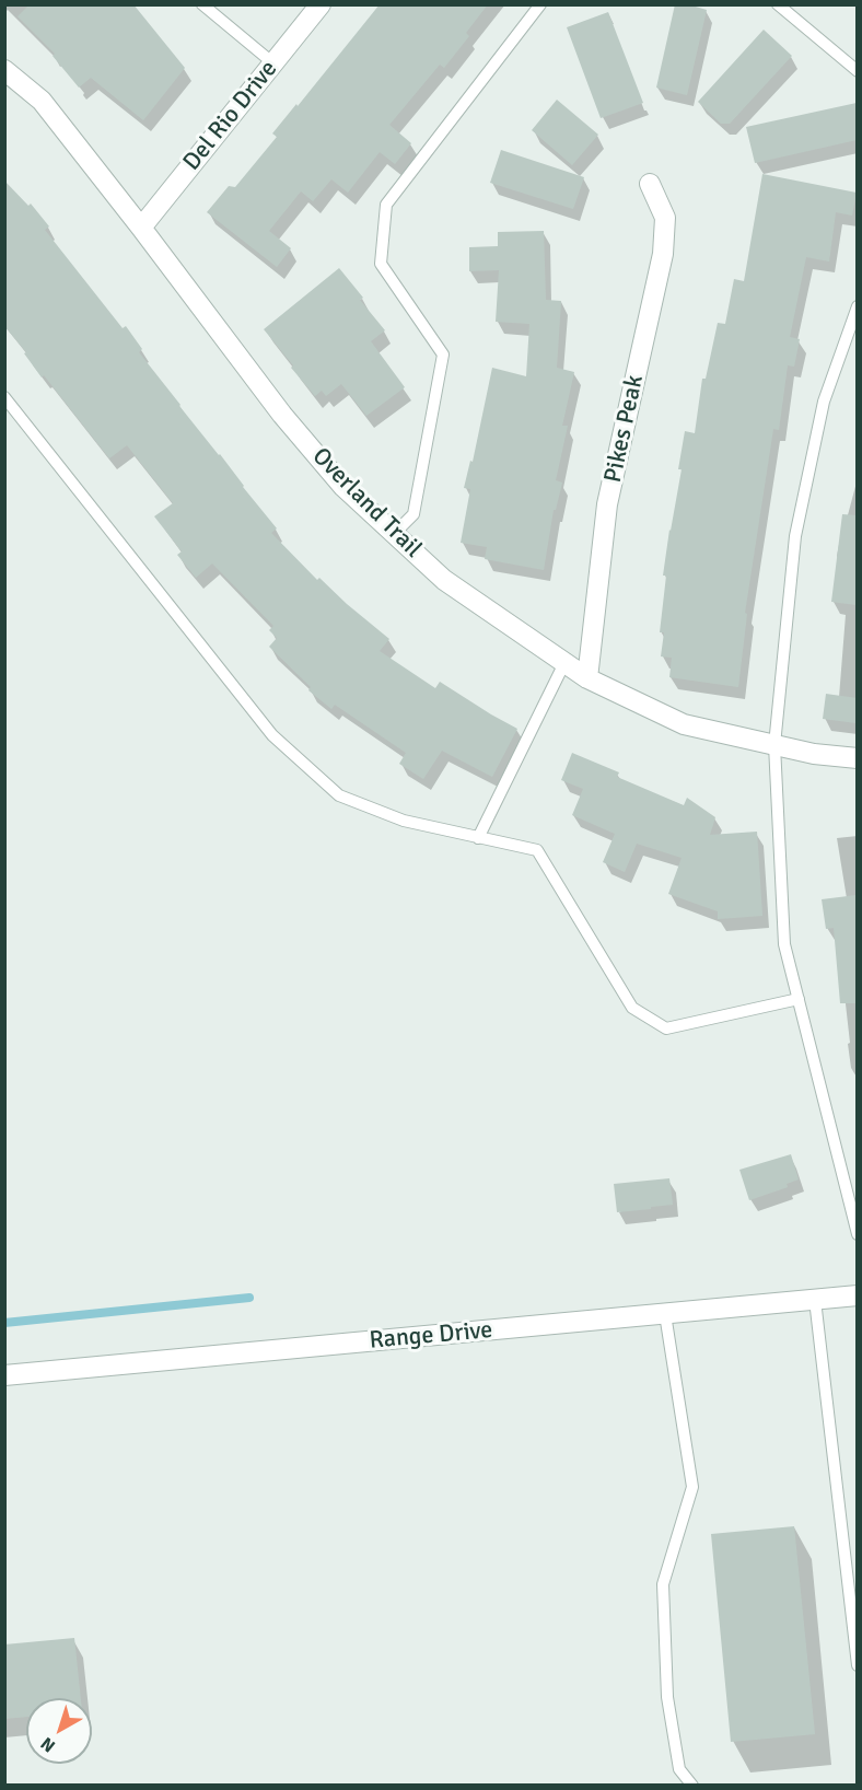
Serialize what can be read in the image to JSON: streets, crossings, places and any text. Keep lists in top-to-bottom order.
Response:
{
  "streets": {
    "street": [
      "Del Rio Drive",
      "Pikes Peak",
      "Overland Trail",
      "Range Drive"
    ]
  },
  "crossings": [
    ["Del Rio Drive", "Overland Trail"],
    ["Pikes Peak", "Overland Trail"]
  ],
  "north": "bottom left"
}
